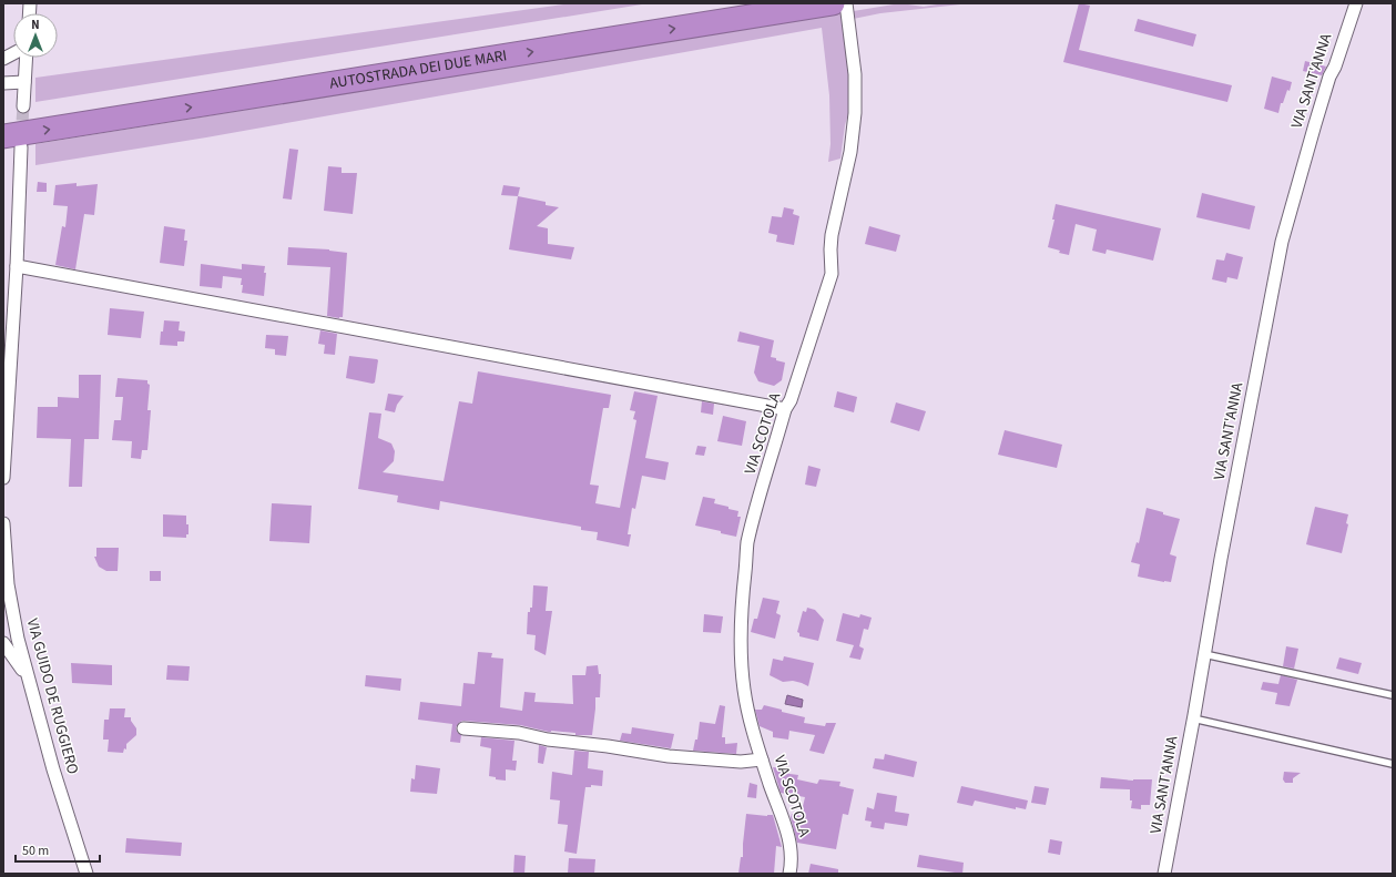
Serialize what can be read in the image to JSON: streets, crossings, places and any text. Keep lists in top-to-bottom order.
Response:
{
  "streets": {
    "highway": ["AUTOSTRADA DEI DUE MARI"],
    "street": ["VIA SANT'ANNA", "VIA SCOTOLA", "VIA GUIDO DE RUGGIERO"]
  },
  "scale_bar": "50 m",
  "north": "top"
}
